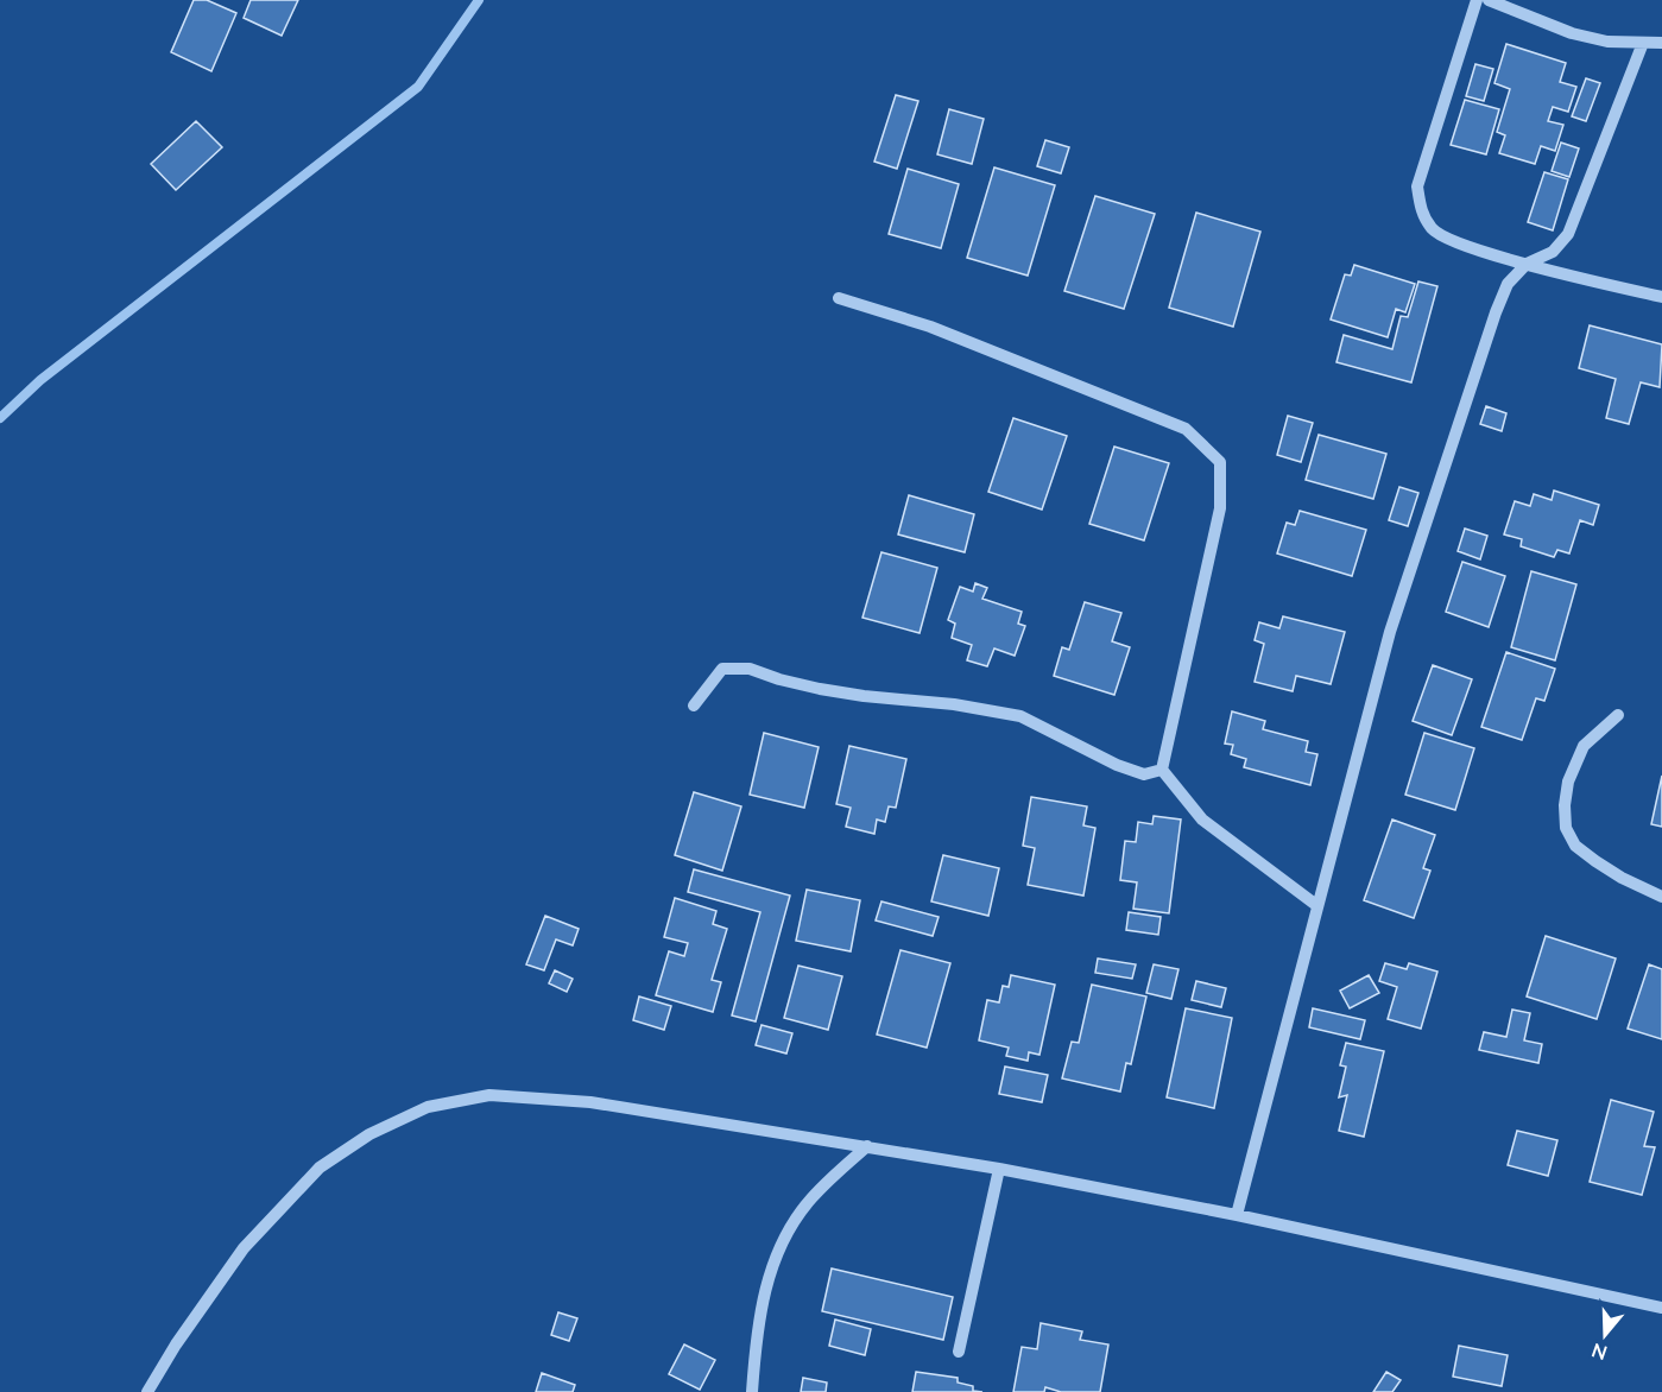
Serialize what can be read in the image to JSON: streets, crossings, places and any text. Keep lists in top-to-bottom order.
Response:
{
  "north": "bottom"
}
